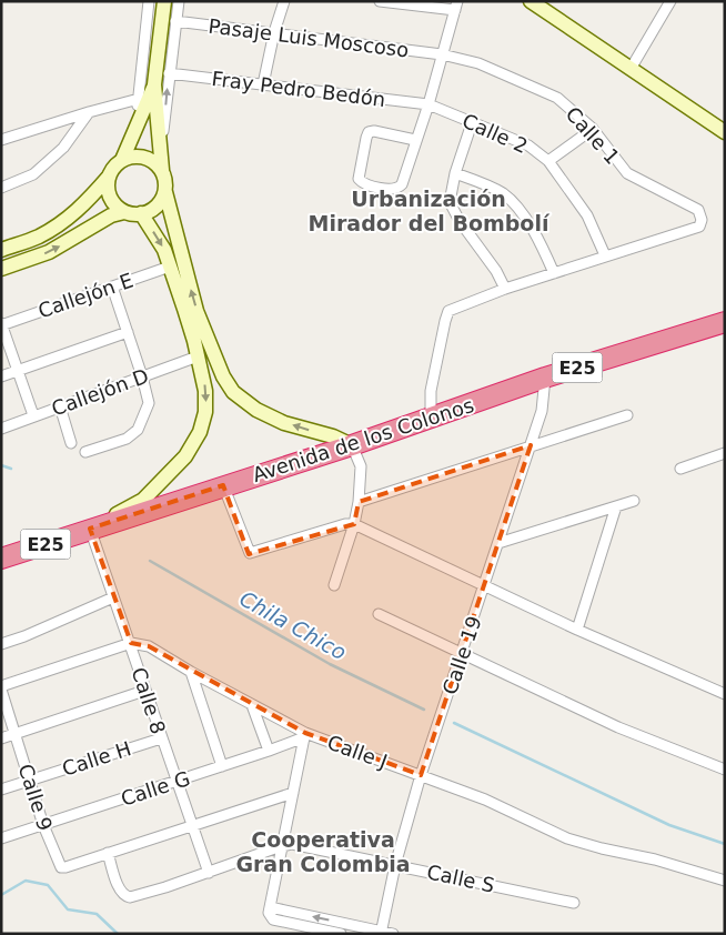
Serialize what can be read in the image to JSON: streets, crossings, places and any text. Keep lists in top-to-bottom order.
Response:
{
  "streets": {
    "highway": ["E25", "Avenida de los Colonos"],
    "street": [
      "Pasaje Luis Moscoso",
      "Fray Pedro Bedón",
      "Calle 2",
      "Calle 1",
      "Callejón E",
      "Callejón D",
      "Calle 19",
      "Calle 8",
      "Calle J",
      "Calle H",
      "Calle G",
      "Calle 9",
      "Calle S"
    ]
  },
  "crossings": [
    ["Pasaje Luis Moscoso", "Calle 1"],
    ["Fray Pedro Bedón", "Calle 2"],
    ["Calle 2", "Calle 1"],
    ["Avenida de los Colonos", "Calle 19"],
    ["Avenida de los Colonos", "Calle 8"],
    ["Calle 19", "Calle J"],
    ["Calle 19", "Calle S"],
    ["Calle 8", "Calle J"],
    ["Calle 8", "Calle H"],
    ["Calle 8", "Calle G"],
    ["Calle J", "Calle G"],
    ["Calle H", "Calle 9"],
    ["Calle G", "Calle 9"]
  ],
  "districts": ["Urbanización Mirador del Bombolí", "Cooperativa Gran Colombia"],
  "water": ["Chila Chico"]
}
